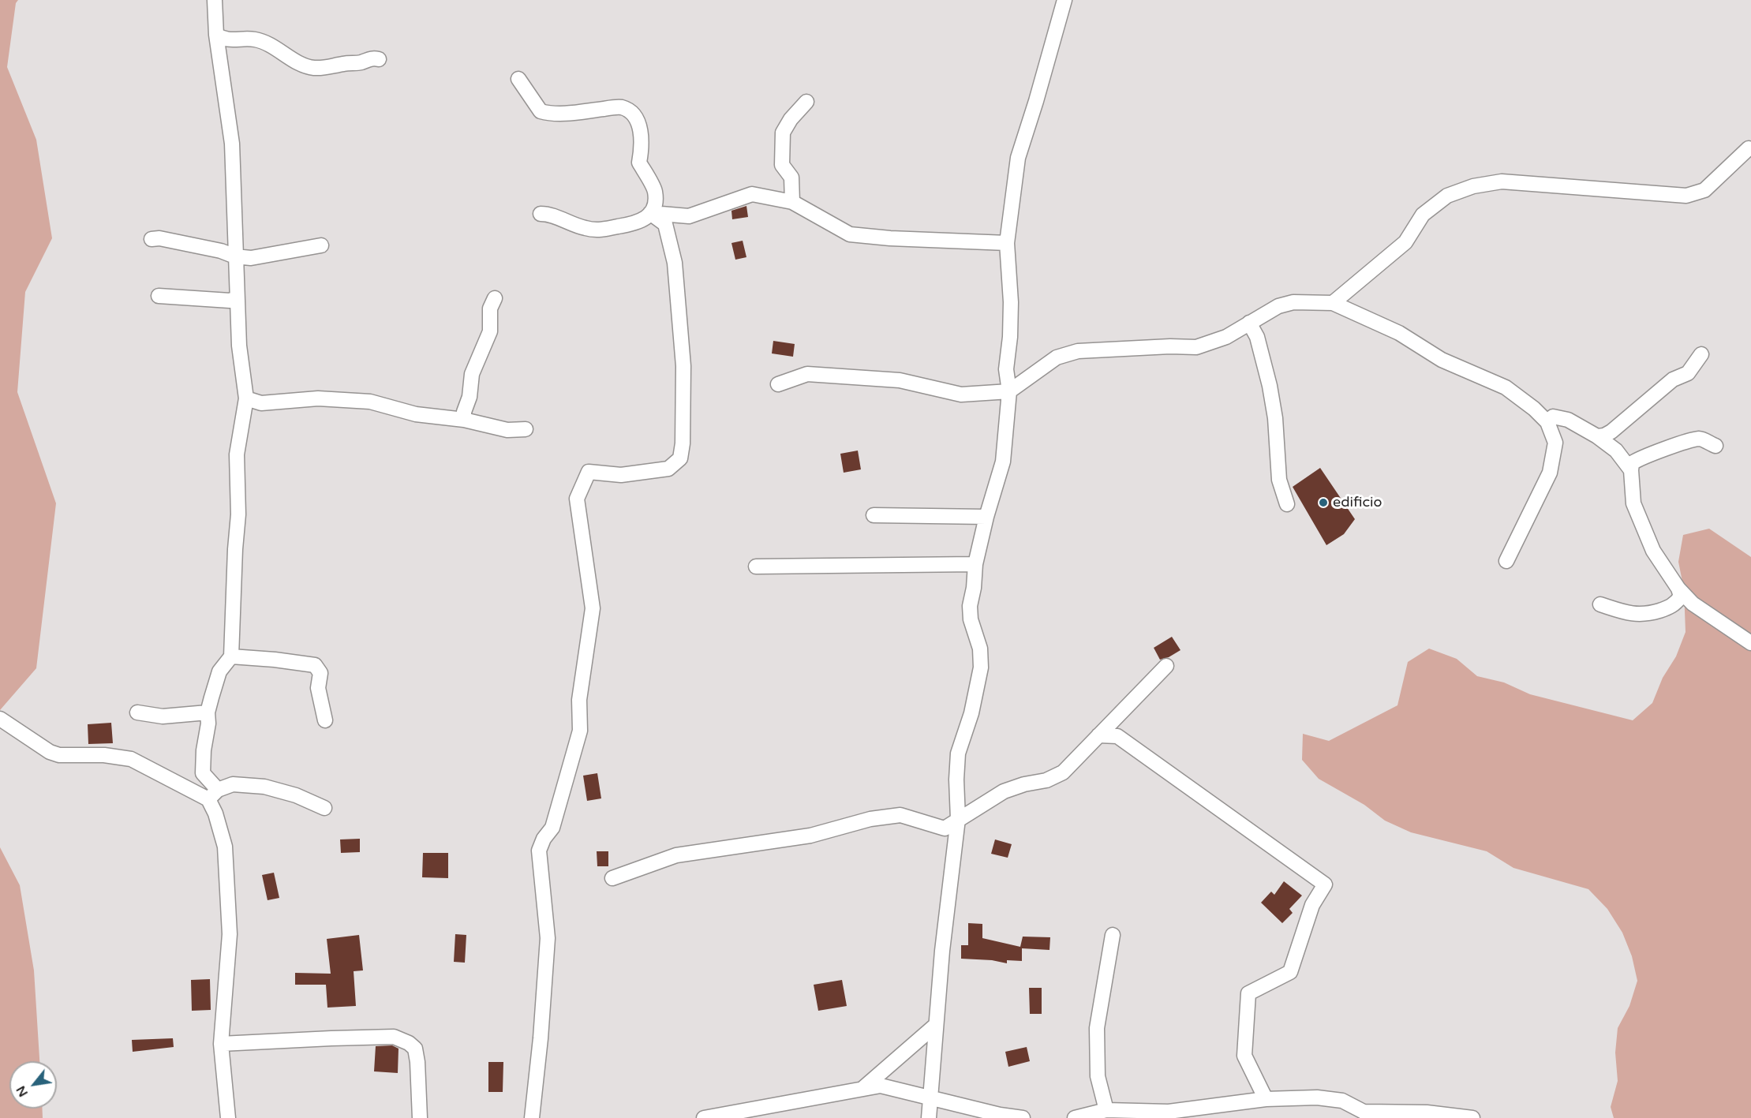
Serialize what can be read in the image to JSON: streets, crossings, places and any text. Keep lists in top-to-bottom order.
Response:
{
  "places": ["edificio"],
  "north": "bottom left"
}
